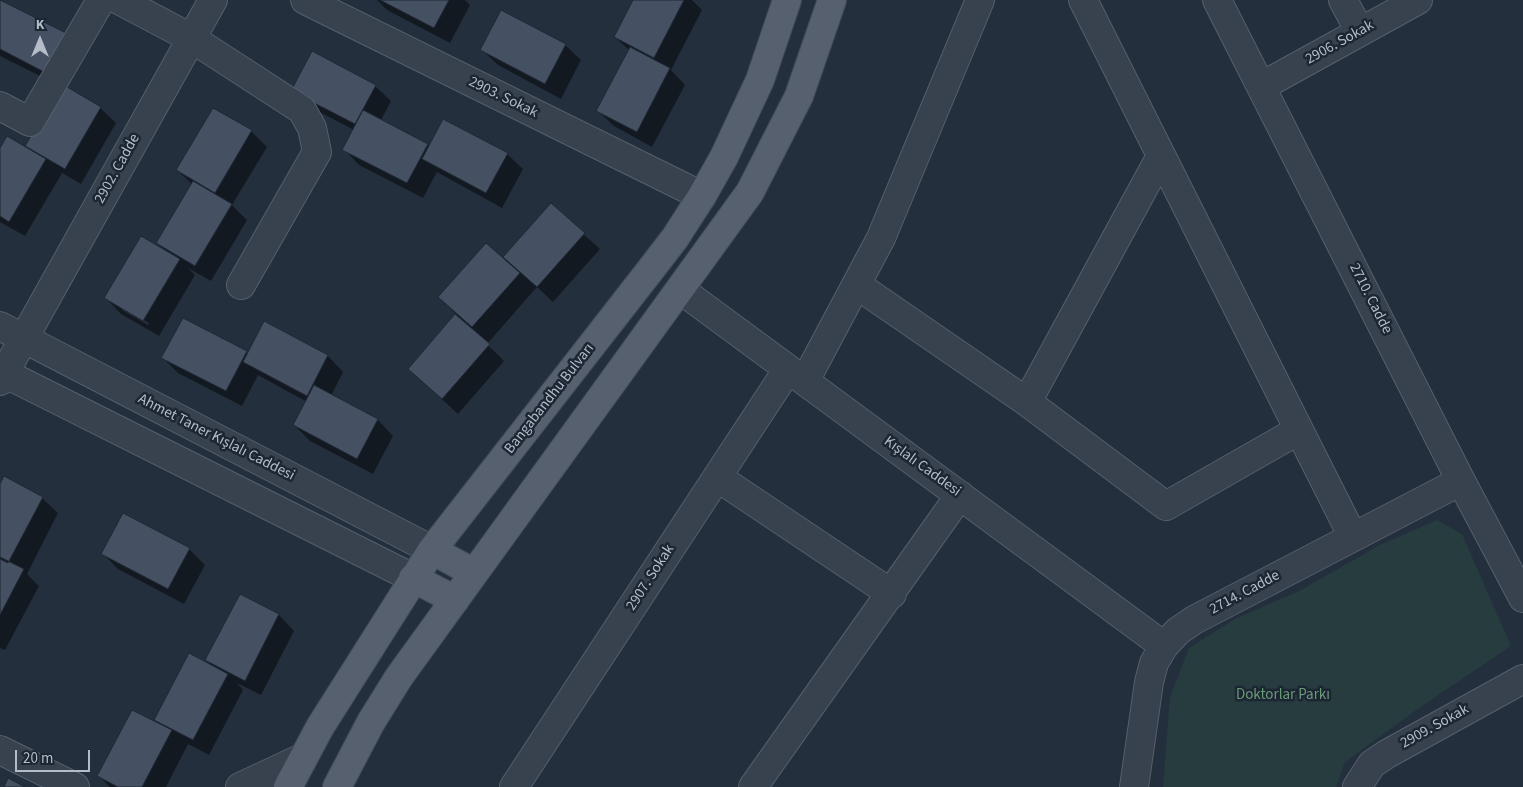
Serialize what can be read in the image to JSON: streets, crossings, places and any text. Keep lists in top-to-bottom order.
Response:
{
  "streets": {
    "main road": ["Bangabandhu Bulvarı"],
    "street": [
      "2906. Sokak",
      "2903. Sokak",
      "2902. Cadde",
      "2710. Cadde",
      "Ahmet Taner Kışlalı Caddesi",
      "Kışlalı Caddesi",
      "2907. Sokak",
      "2714. Cadde",
      "2909. Sokak"
    ]
  },
  "crossings": [
    ["2906. Sokak", "2710. Cadde"],
    ["2903. Sokak", "Bangabandhu Bulvarı"],
    ["2902. Cadde", "Ahmet Taner Kışlalı Caddesi"],
    ["2710. Cadde", "2714. Cadde"],
    ["Bangabandhu Bulvarı", "Ahmet Taner Kışlalı Caddesi"],
    ["Kışlalı Caddesi", "2907. Sokak"],
    ["Kışlalı Caddesi", "2714. Cadde"]
  ],
  "parks": ["Doktorlar Parkı"],
  "scale_bar": "20 m",
  "north": "top"
}
